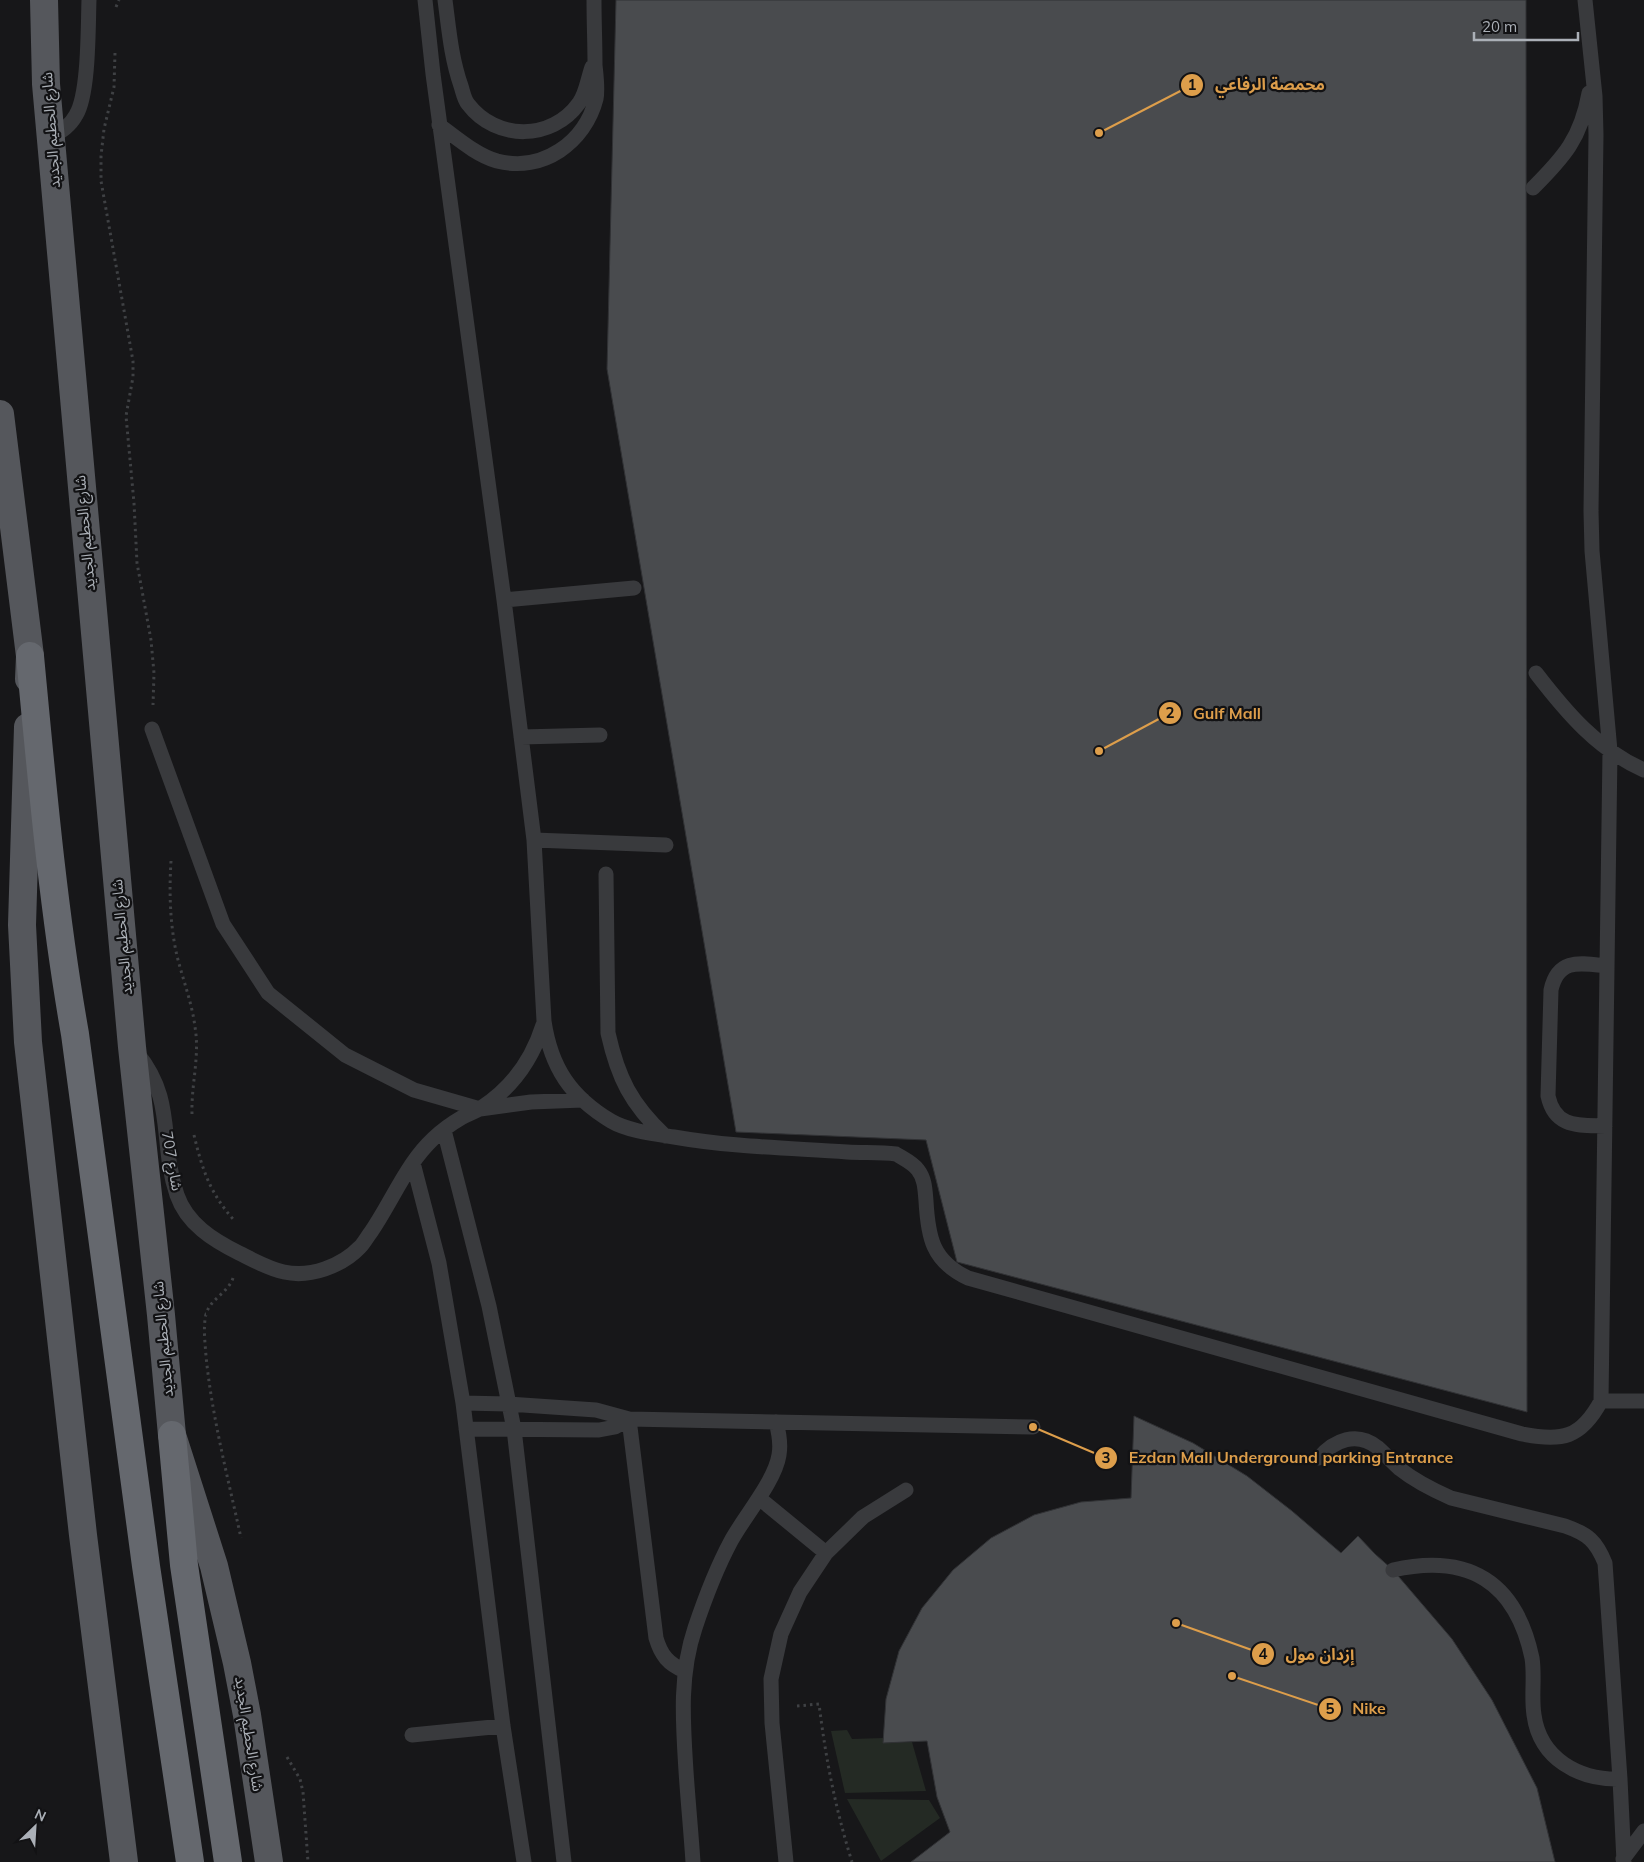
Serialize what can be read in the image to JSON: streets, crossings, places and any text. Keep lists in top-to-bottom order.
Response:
{
  "streets": {
    "main road": ["شارع الحطيم الجديد"],
    "lane": ["شارع 707"]
  },
  "crossings": [
    ["شارع الحطيم الجديد", "شارع 707"]
  ],
  "places": [
    "محمصة الرفاعي",
    "Gulf Mall",
    "Ezdan Mall Underground parking Entrance",
    "إزدان مول",
    "Nike"
  ],
  "scale_bar": "20 m",
  "north": "top right"
}
